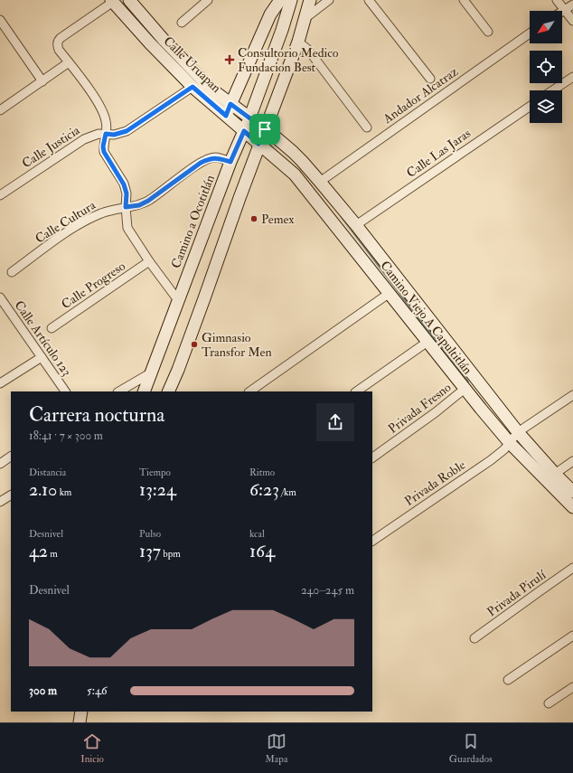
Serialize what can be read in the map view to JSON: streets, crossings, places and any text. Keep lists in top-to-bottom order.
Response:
{
  "streets": {
    "main road": ["Calle Uruapan", "Camino a Ocotitlán", "Camino Viejo A Capultitlán"],
    "street": [
      "Andador Alcatraz",
      "Calle Justicia",
      "Calle Las Jaras",
      "Calle Cultura",
      "Calle Progreso",
      "Calle Artículo 123",
      "Privada Fresno",
      "Privada Roble",
      "Privada Pirulí"
    ]
  },
  "crossings": [
    ["Calle Uruapan", "Calle Justicia"],
    ["Calle Uruapan", "Camino a Ocotitlán"],
    ["Calle Uruapan", "Camino Viejo A Capultitlán"],
    ["Andador Alcatraz", "Camino Viejo A Capultitlán"],
    ["Calle Las Jaras", "Camino Viejo A Capultitlán"],
    ["Calle Cultura", "Camino a Ocotitlán"],
    ["Camino Viejo A Capultitlán", "Privada Fresno"],
    ["Camino Viejo A Capultitlán", "Privada Roble"]
  ],
  "places": {
    "health": ["Consultorio Medico Fundacion Best"],
    "other": ["Pemex", "Gimnasio Transfor Men"]
  },
  "north": "bottom left",
  "page": {
    "heading": ["Carrera nocturna", "18:41 · 7 × 300 m"],
    "stats": [
      ["Distancia", "2.10 km"],
      ["Tiempo", "13:24"],
      ["Ritmo", "6:23 /km"],
      ["Desnivel", "42 m"],
      ["Pulso", "137 bpm"],
      ["kcal", "164"]
    ],
    "chart": ["Desnivel", "240–245 m"],
    "list": [
      {
        "name": "300 m",
        "note": "5:46"
      }
    ],
    "tabs": ["Inicio", "Mapa", "Guardados"]
  }
}
